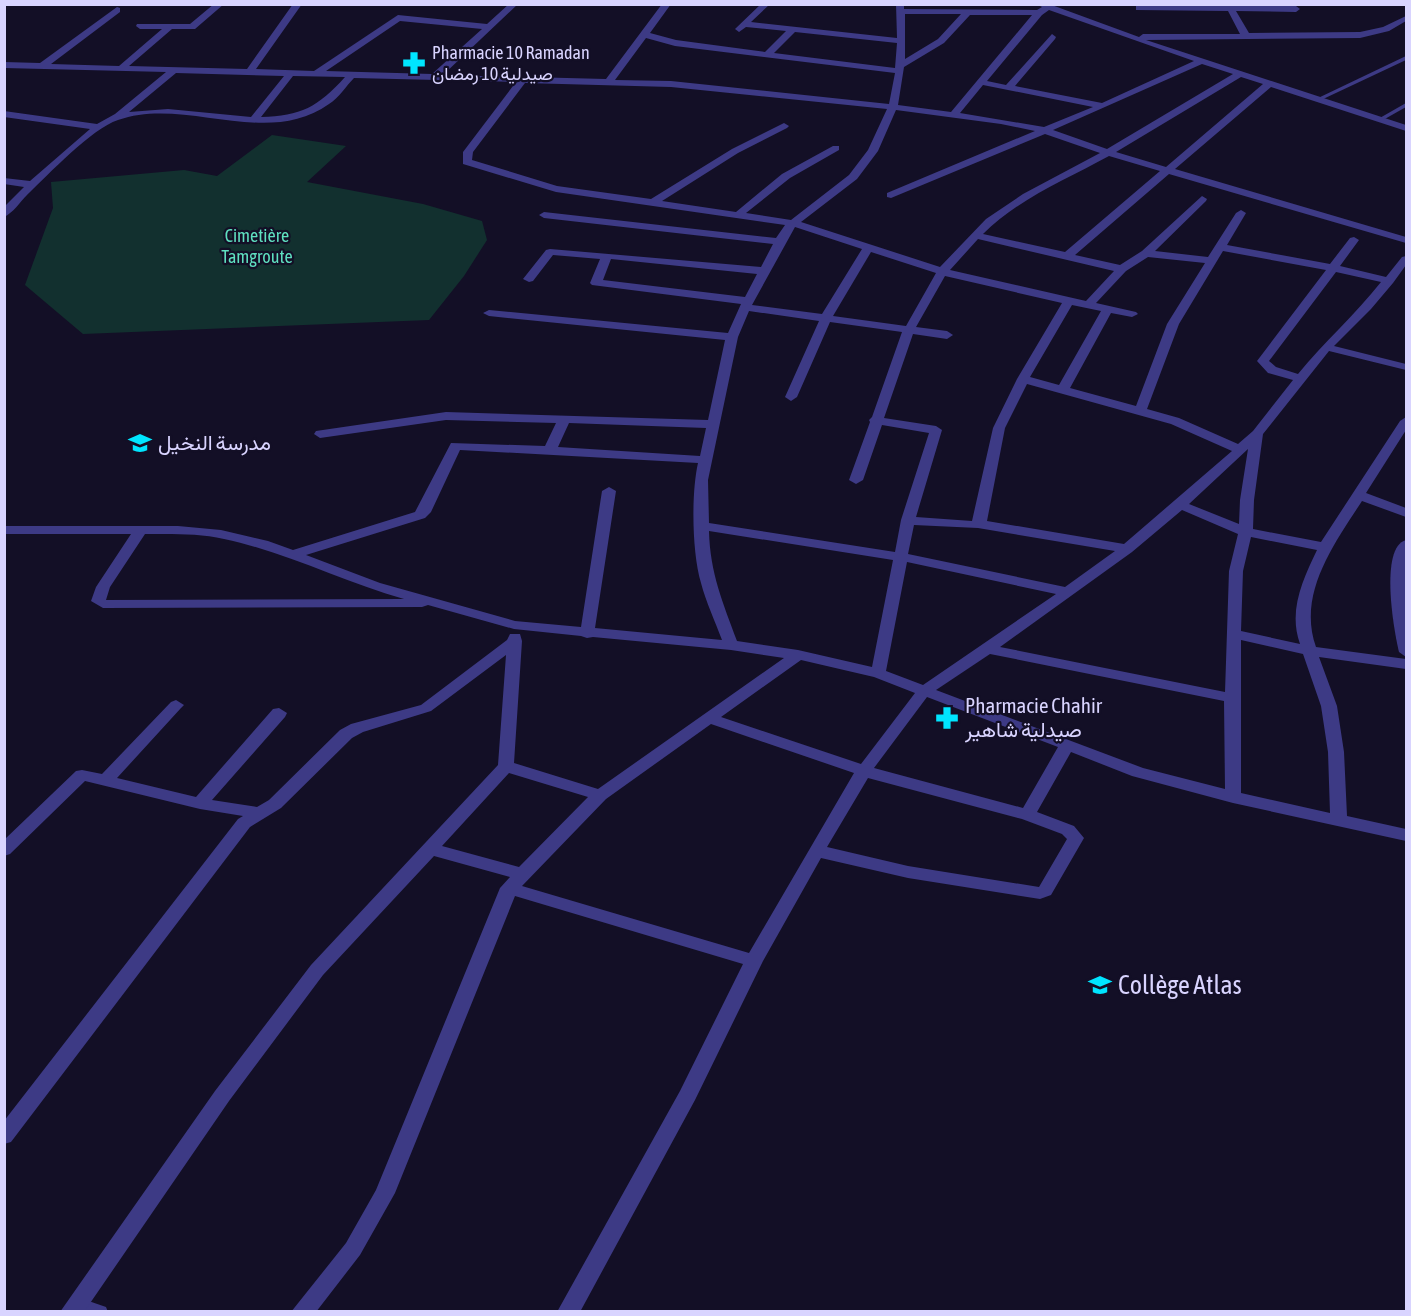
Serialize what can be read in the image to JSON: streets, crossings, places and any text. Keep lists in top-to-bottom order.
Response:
{
  "parks": ["Cimetière Tamgroute"],
  "places": {
    "pharmacy": ["Pharmacie 10 Ramadan صيدلية 10 رمضان", "Pharmacie Chahir صيدلية شاهير"],
    "school or university": ["مدرسة النخيل", "Collège Atlas"]
  }
}
